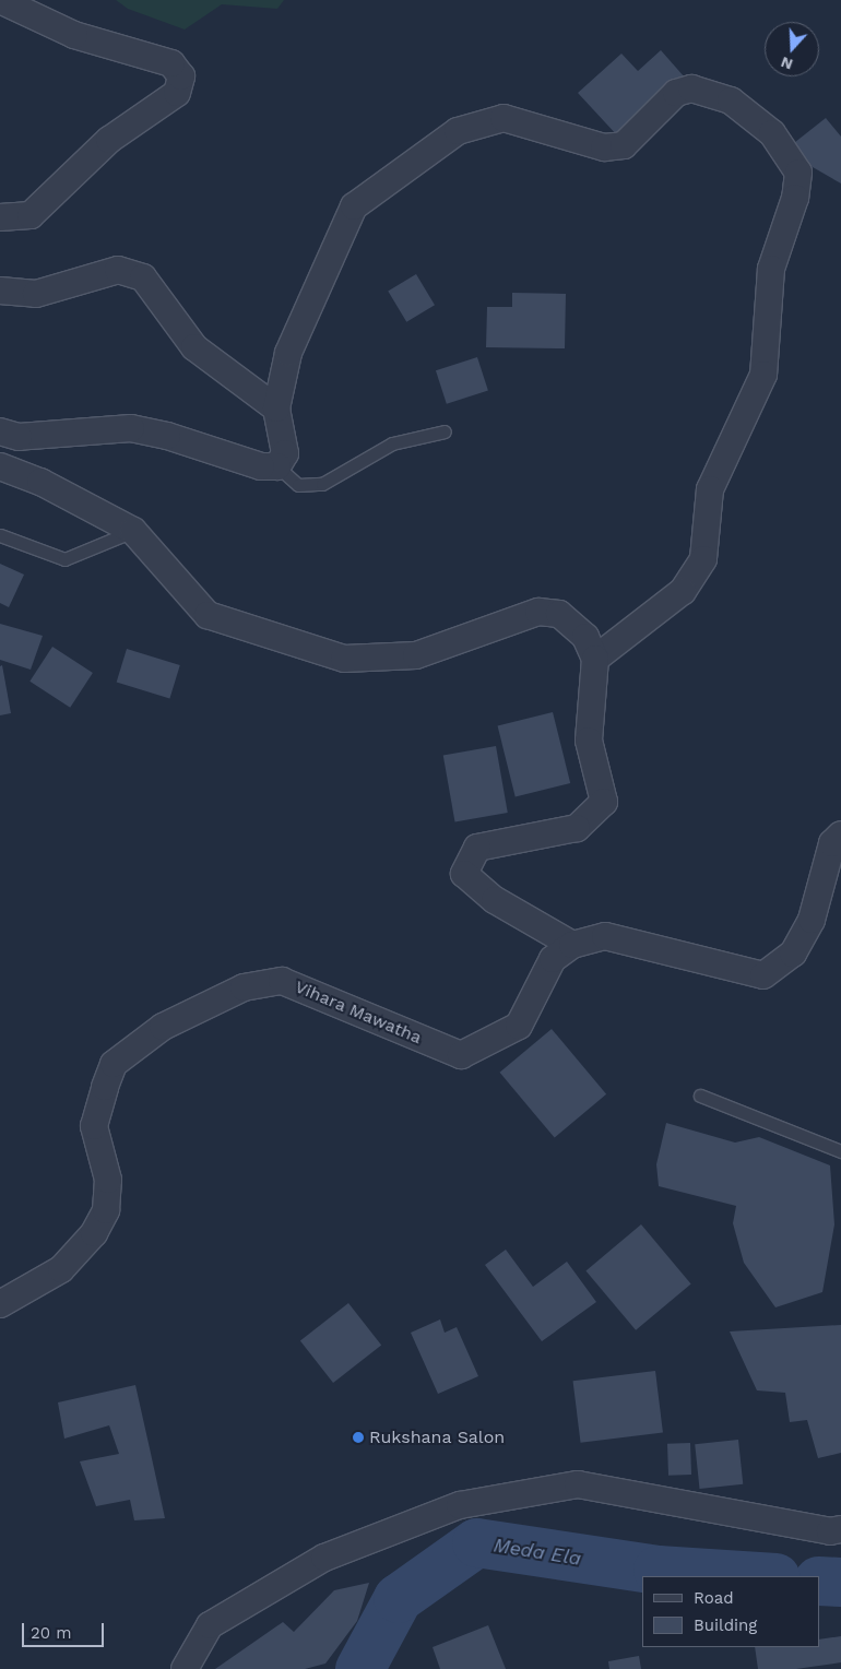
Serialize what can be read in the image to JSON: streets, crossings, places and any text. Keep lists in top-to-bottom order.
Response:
{
  "streets": {
    "street": ["Vihara Mawatha"]
  },
  "water": ["Meda Ela"],
  "places": ["Rukshana Salon"],
  "legend": ["Road", "Building"],
  "scale_bar": "20 m",
  "north": "bottom"
}
